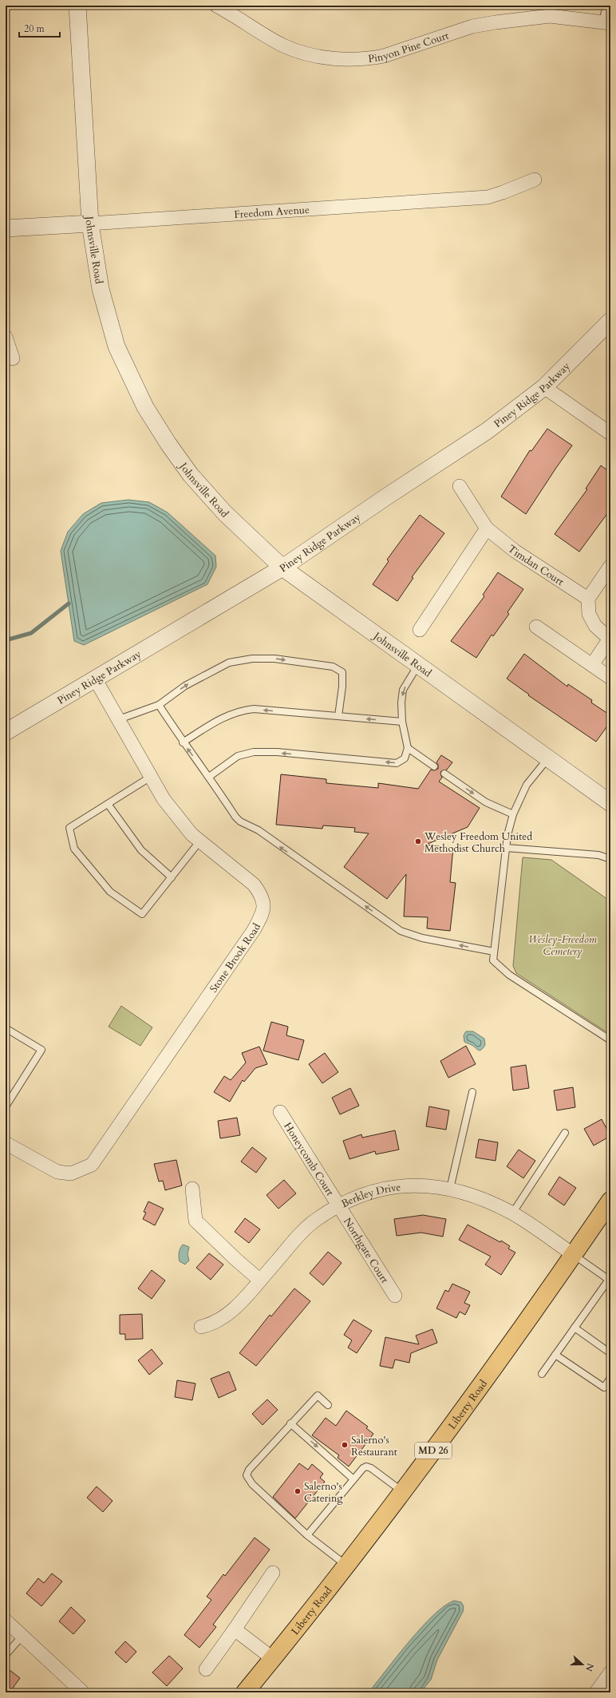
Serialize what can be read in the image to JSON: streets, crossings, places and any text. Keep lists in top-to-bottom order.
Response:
{
  "streets": {
    "main road": ["Liberty Road", "MD 26"],
    "street": [
      "Pinyon Pine Court",
      "Freedom Avenue",
      "Johnsville Road",
      "Piney Ridge Parkway",
      "Timdan Court",
      "Stone Brook Road",
      "Honeycomb Court",
      "Berkley Drive",
      "Northgate Court"
    ]
  },
  "crossings": [
    ["Freedom Avenue", "Johnsville Road"],
    ["Johnsville Road", "Piney Ridge Parkway"],
    ["Piney Ridge Parkway", "Stone Brook Road"],
    ["Honeycomb Court", "Berkley Drive"],
    ["Honeycomb Court", "Northgate Court"],
    ["Berkley Drive", "Northgate Court"],
    ["Berkley Drive", "Liberty Road"]
  ],
  "parks": ["Wesley-Freedom Cemetery"],
  "places": ["Wesley Freedom United Methodist Church", "Salerno's Restaurant", "Salerno's Catering"],
  "scale_bar": "20 m",
  "north": "right"
}
